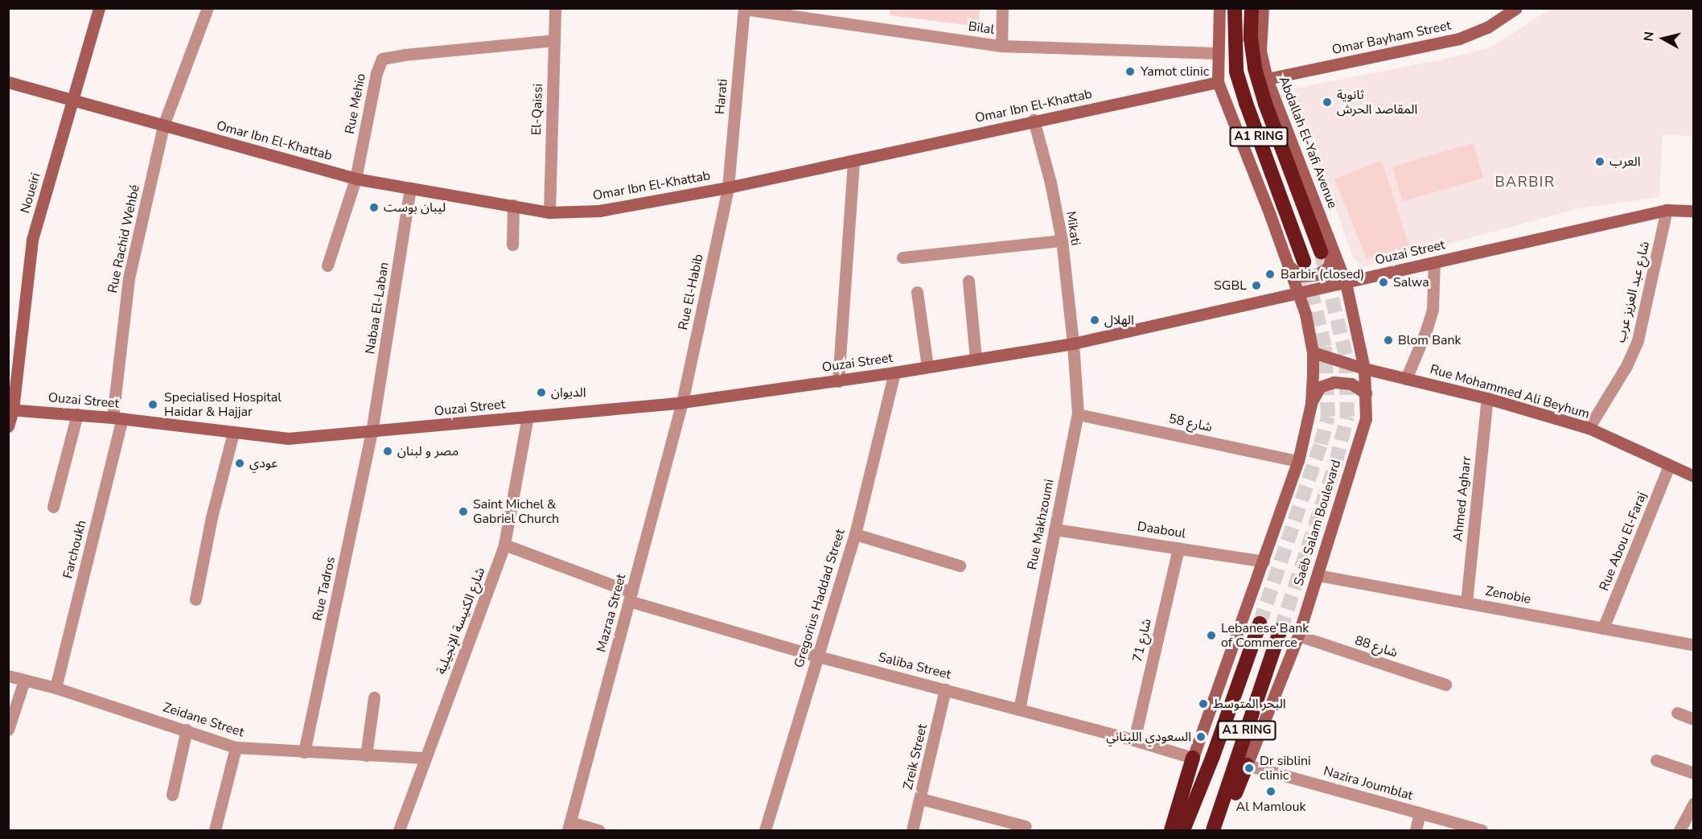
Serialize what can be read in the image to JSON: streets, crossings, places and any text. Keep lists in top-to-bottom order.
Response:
{
  "streets": {
    "highway": ["A1 RING", "Abdallah El-Yafi Avenue"],
    "street": [
      "Bilal",
      "Omar Bayham Street",
      "Harati",
      "Rue Mehio",
      "Omar Ibn El-Khattab",
      "El-Qaissi",
      "Noueiri",
      "Mikati",
      "Rue Rachid Wehbé",
      "Ouzai Street",
      "Rue El-Habib",
      "شارع عبد العزيز عرب",
      "Nabaa El-Laban",
      "Rue Mohammed Ali Beyhum",
      "شارع 58",
      "Ahmed Agharr",
      "Saëb Salam Boulevard",
      "Rue Makhzoumi",
      "Daaboul",
      "Rue Abou El-Faraj",
      "Farchoukh",
      "Rue Tadros",
      "Zenobie",
      "Gregorius Haddad Street",
      "Mazraa Street",
      "شارع الكنيسة الإنجيلية",
      "شارع 71",
      "شارع 88",
      "Saliba Street",
      "Zeidane Street",
      "Zreik Street",
      "Nazira Joumblat"
    ]
  },
  "crossings": [
    ["Bilal", "Harati"],
    ["Omar Bayham Street", "Abdallah El-Yafi Avenue"],
    ["Harati", "Omar Ibn El-Khattab"],
    ["Harati", "Rue El-Habib"],
    ["Rue Mehio", "Omar Ibn El-Khattab"],
    ["Rue Mehio", "El-Qaissi"],
    ["Omar Ibn El-Khattab", "El-Qaissi"],
    ["Omar Ibn El-Khattab", "Noueiri"],
    ["Omar Ibn El-Khattab", "Mikati"],
    ["Omar Ibn El-Khattab", "Rue Rachid Wehbé"],
    ["Omar Ibn El-Khattab", "Rue El-Habib"],
    ["Omar Ibn El-Khattab", "Nabaa El-Laban"],
    ["Abdallah El-Yafi Avenue", "Ouzai Street"],
    ["Abdallah El-Yafi Avenue", "Saëb Salam Boulevard"],
    ["Noueiri", "Ouzai Street"],
    ["Mikati", "Ouzai Street"],
    ["Mikati", "Rue Makhzoumi"],
    ["Rue Rachid Wehbé", "Ouzai Street"],
    ["Rue Rachid Wehbé", "Farchoukh"],
    ["Ouzai Street", "Rue El-Habib"],
    ["Ouzai Street", "شارع عبد العزيز عرب"],
    ["Ouzai Street", "Nabaa El-Laban"],
    ["Ouzai Street", "Saëb Salam Boulevard"],
    ["Ouzai Street", "Rue Makhzoumi"],
    ["Ouzai Street", "Farchoukh"],
    ["Ouzai Street", "Rue Tadros"],
    ["Ouzai Street", "Gregorius Haddad Street"],
    ["Ouzai Street", "Mazraa Street"],
    ["Ouzai Street", "شارع الكنيسة الإنجيلية"],
    ["Rue El-Habib", "Mazraa Street"],
    ["شارع عبد العزيز عرب", "Rue Mohammed Ali Beyhum"],
    ["Nabaa El-Laban", "Rue Tadros"],
    ["Rue Mohammed Ali Beyhum", "Ahmed Agharr"],
    ["Rue Mohammed Ali Beyhum", "Saëb Salam Boulevard"],
    ["Rue Mohammed Ali Beyhum", "Rue Abou El-Faraj"],
    ["شارع 58", "Rue Makhzoumi"],
    ["Ahmed Agharr", "Zenobie"],
    ["Saëb Salam Boulevard", "Zenobie"],
    ["Saëb Salam Boulevard", "شارع 88"],
    ["Saëb Salam Boulevard", "Nazira Joumblat"],
    ["Rue Makhzoumi", "Daaboul"],
    ["Rue Makhzoumi", "Saliba Street"],
    ["Daaboul", "شارع 71"],
    ["Rue Abou El-Faraj", "Zenobie"],
    ["Farchoukh", "Zeidane Street"],
    ["Rue Tadros", "Zeidane Street"],
    ["Gregorius Haddad Street", "Saliba Street"],
    ["Mazraa Street", "Saliba Street"],
    ["شارع الكنيسة الإنجيلية", "Saliba Street"],
    ["شارع الكنيسة الإنجيلية", "Zeidane Street"],
    ["شارع 71", "Saliba Street"],
    ["Saliba Street", "Zreik Street"]
  ],
  "districts": ["BARBIR"],
  "places": [
    "Yamot clinic",
    "ثانوية المقاصد الحرش",
    "العرب",
    "ليبان بوست",
    "Barbir (closed)",
    "Salwa",
    "SGBL",
    "الهلال",
    "Blom Bank",
    "الديوان",
    "Specialised Hospital Haidar & Hajjar",
    "مصر و لبنان",
    "عودي",
    "Saint Michel & Gabriel Church",
    "Lebanese Bank of Commerce",
    "البحر المتوسط",
    "السعودي اللبناني",
    "Dr siblini clinic",
    "Al Mamlouk"
  ],
  "north": "left"
}
